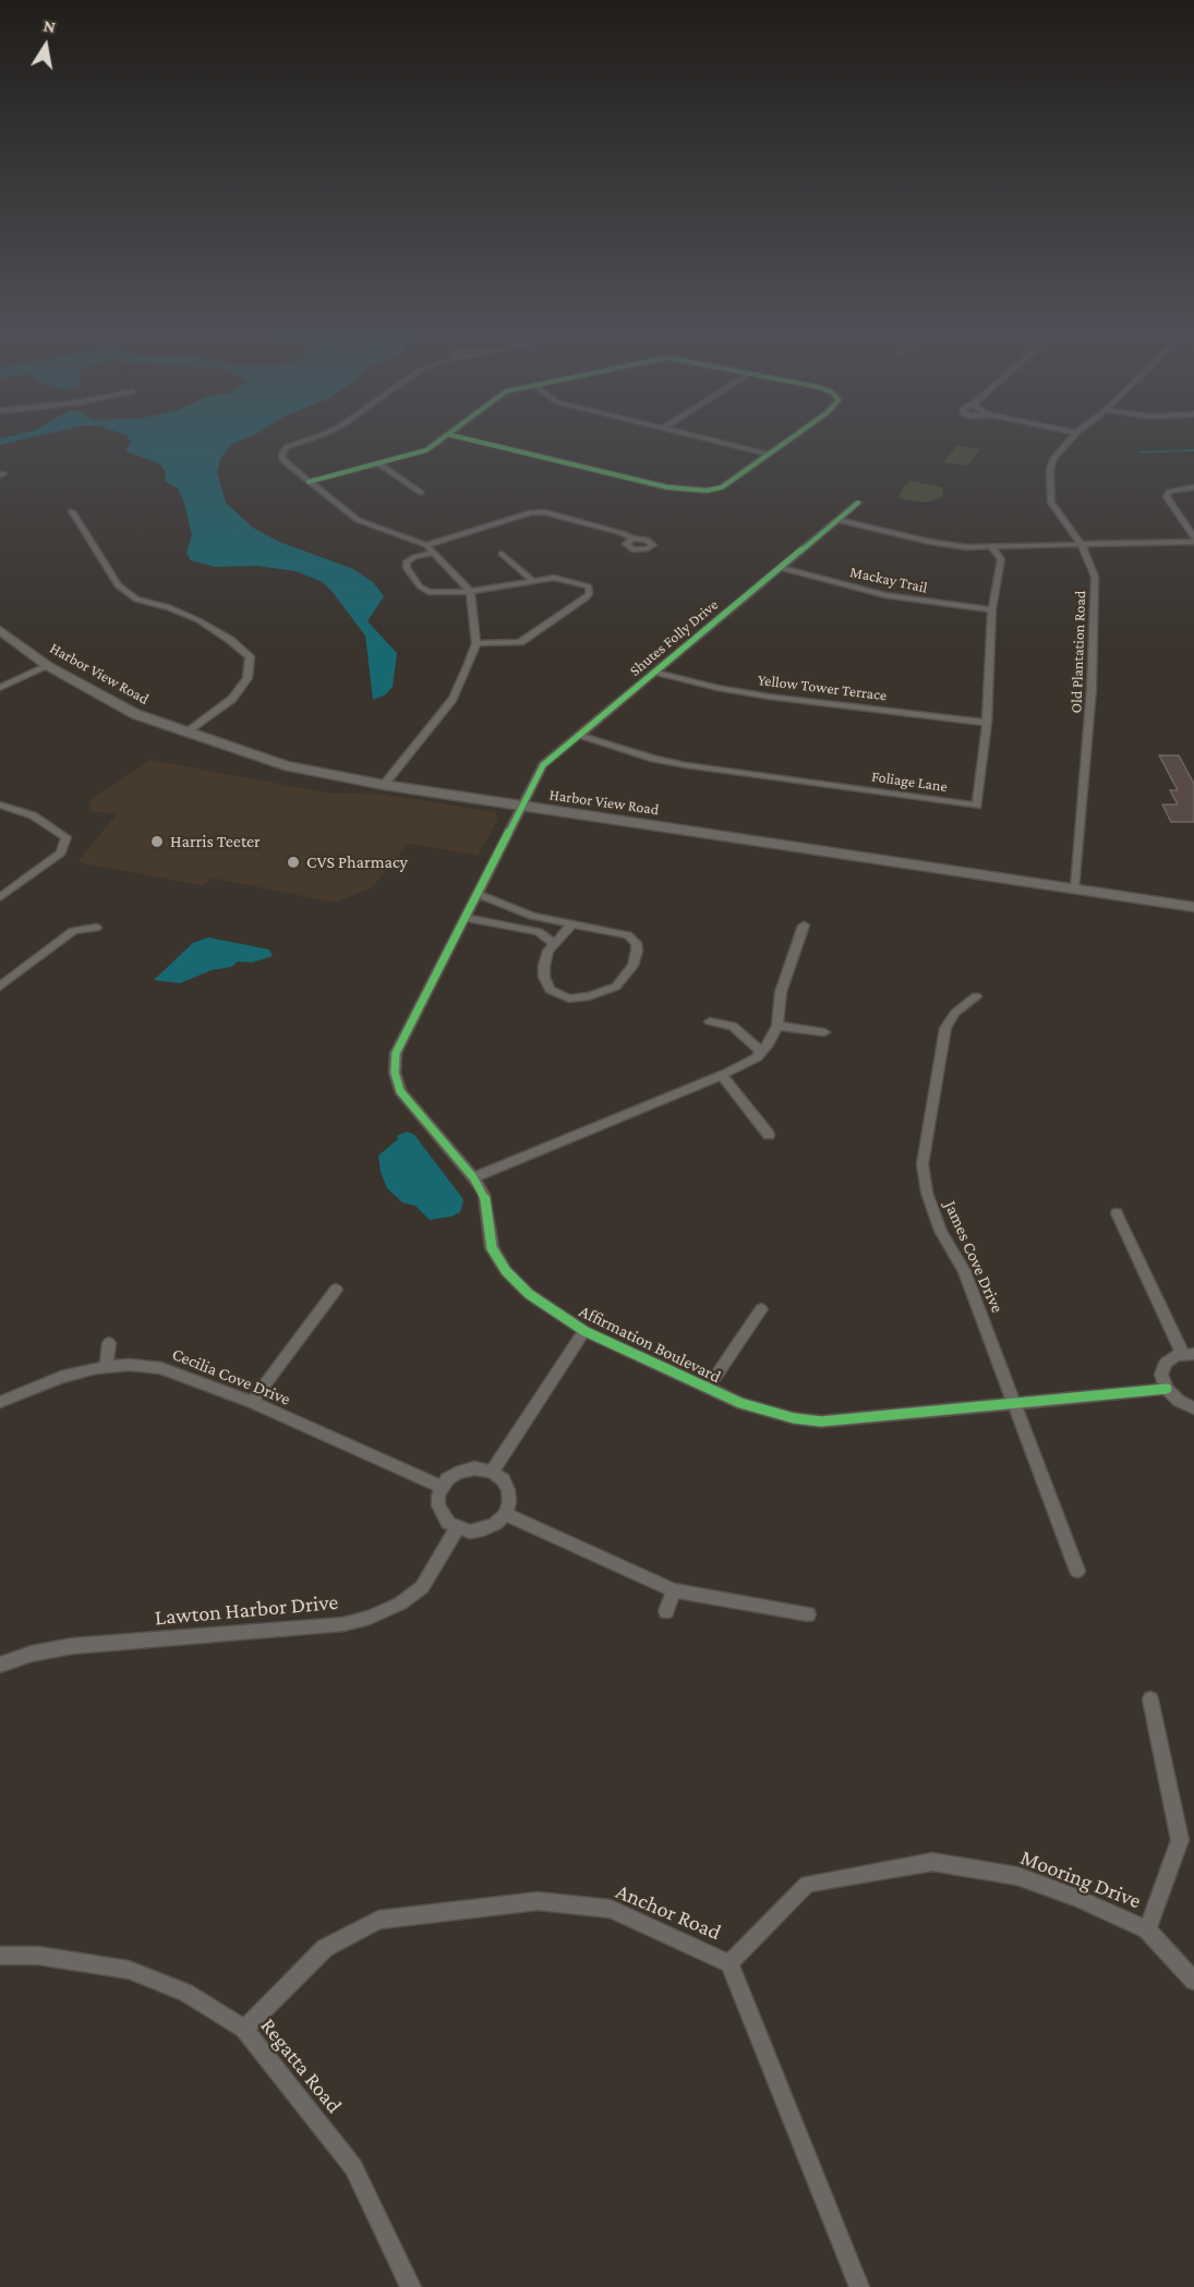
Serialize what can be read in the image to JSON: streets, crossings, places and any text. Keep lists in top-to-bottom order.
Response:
{
  "streets": {
    "main road": ["Harbor View Road"],
    "street": [
      "Mackay Trail",
      "Shutes Folly Drive",
      "Old Plantation Road",
      "Yellow Tower Terrace",
      "Foliage Lane",
      "James Cove Drive",
      "Affirmation Boulevard",
      "Cecilia Cove Drive",
      "Lawton Harbor Drive",
      "Mooring Drive",
      "Anchor Road",
      "Regatta Road"
    ]
  },
  "crossings": [
    ["Mackay Trail", "Shutes Folly Drive"],
    ["Mackay Trail", "Foliage Lane"],
    ["Shutes Folly Drive", "Harbor View Road"],
    ["Shutes Folly Drive", "Yellow Tower Terrace"],
    ["Shutes Folly Drive", "Foliage Lane"],
    ["Shutes Folly Drive", "Affirmation Boulevard"],
    ["Old Plantation Road", "Harbor View Road"],
    ["Harbor View Road", "Affirmation Boulevard"],
    ["Yellow Tower Terrace", "Foliage Lane"],
    ["James Cove Drive", "Affirmation Boulevard"],
    ["Cecilia Cove Drive", "Lawton Harbor Drive"],
    ["Mooring Drive", "Anchor Road"],
    ["Anchor Road", "Regatta Road"]
  ],
  "places": ["Harris Teeter", "CVS Pharmacy"],
  "north": "top"
}
